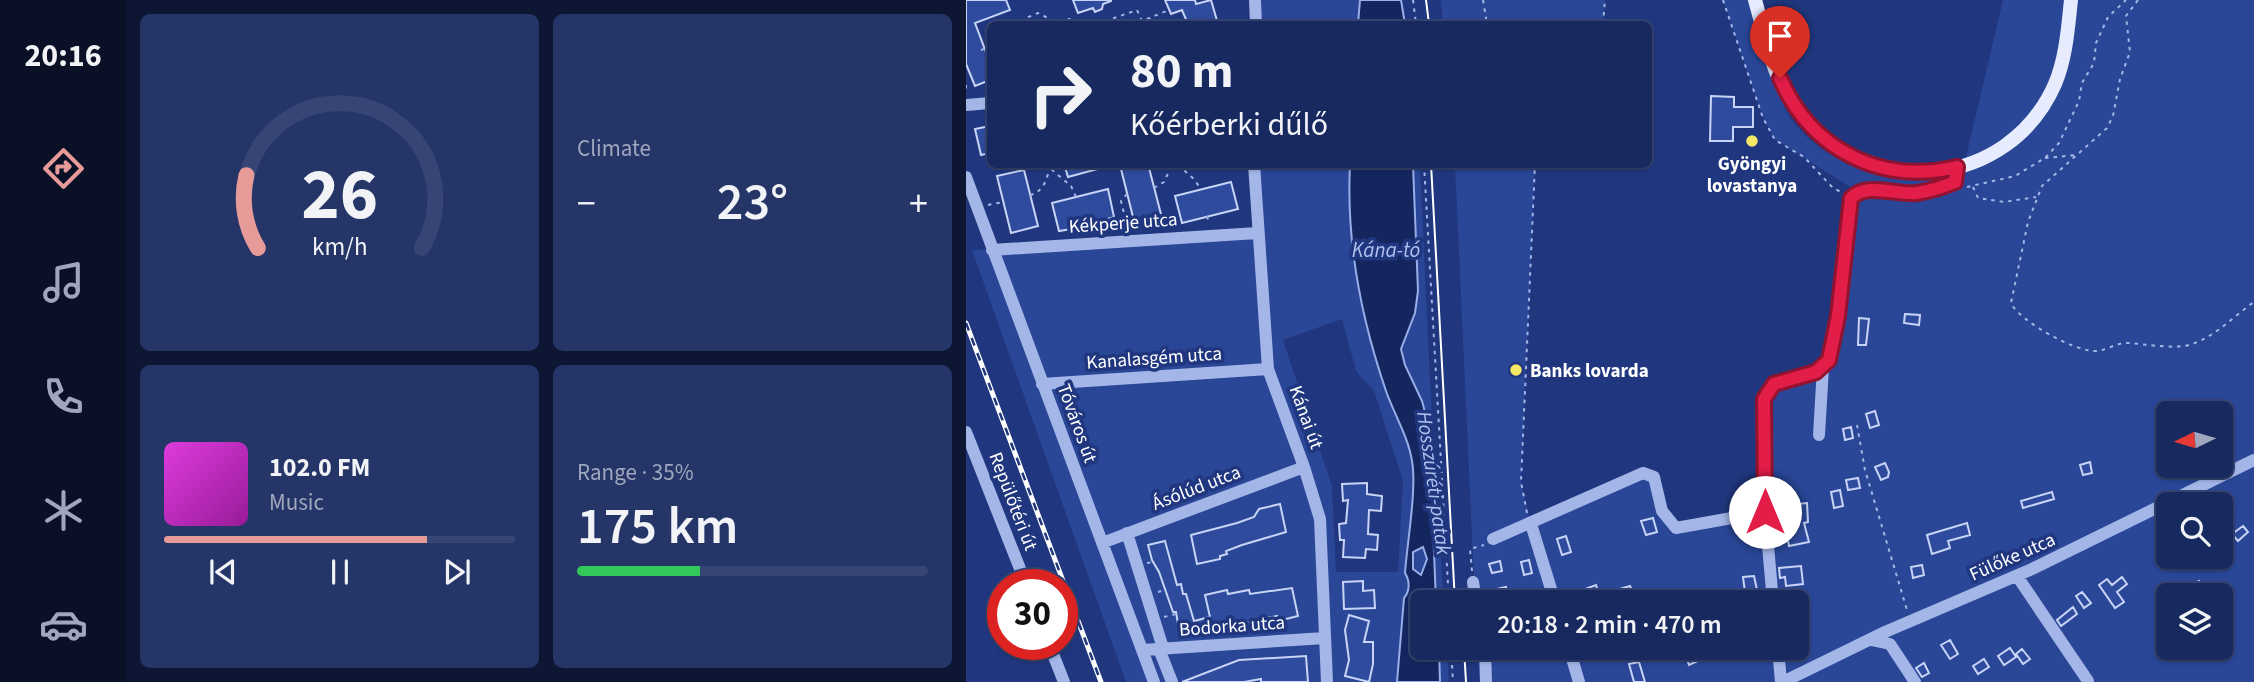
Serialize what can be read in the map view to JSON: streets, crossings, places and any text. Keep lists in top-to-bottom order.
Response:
{
  "streets": {
    "street": [
      "Kékperje utca",
      "Kanalasgém utca",
      "Kánai út",
      "Tóváros út",
      "Ásólúd utca",
      "Repülőtéri út",
      "Fülőke utca",
      "Bodorka utca"
    ]
  },
  "crossings": [
    ["Kékperje utca", "Kánai út"],
    ["Kékperje utca", "Tóváros út"],
    ["Kanalasgém utca", "Kánai út"],
    ["Kanalasgém utca", "Tóváros út"],
    ["Kánai út", "Ásólúd utca"],
    ["Kánai út", "Bodorka utca"],
    ["Tóváros út", "Ásólúd utca"],
    ["Tóváros út", "Bodorka utca"]
  ],
  "water": ["Kána-tó", "Hosszúréti-patak"],
  "places": ["Gyöngyi lovastanya", "Banks lovarda"],
  "north": "left",
  "page": {
    "tabs": "20:16",
    "tile": [
      "Climate",
      ["Range · 35%", "175 km"]
    ],
    "turn": ["80 m", "Kőérberki dűlő"],
    "heat": ["−", "23°", "+"],
    "song": ["102.0 FM", "Music"],
    "limit": "30",
    "trip": "20:18 · 2 min · 470 m",
    "gauge": ["26", "km/h"]
  }
}
